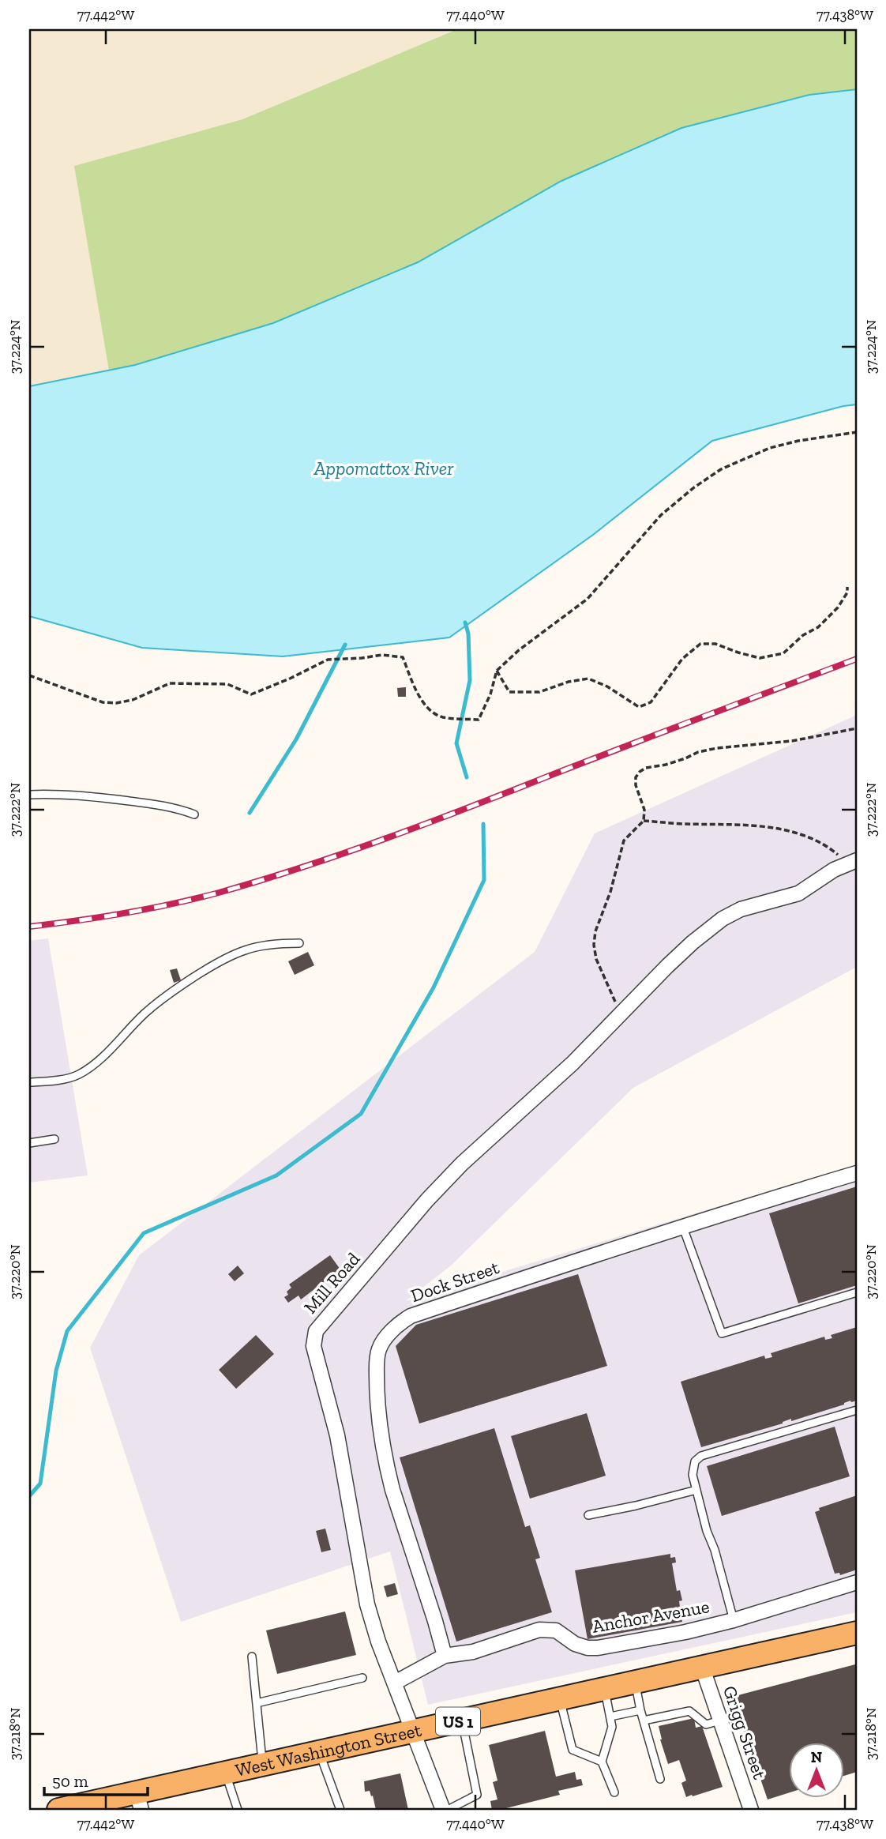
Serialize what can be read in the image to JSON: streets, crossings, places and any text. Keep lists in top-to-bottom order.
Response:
{
  "streets": {
    "main road": ["US 1", "West Washington Street"],
    "street": [
      "Dock Street",
      "Mill Road",
      "Anchor Avenue",
      "Grigg Street"
    ]
  },
  "crossings": [
    ["Dock Street", "Anchor Avenue"],
    ["Mill Road", "Anchor Avenue"],
    ["Mill Road", "West Washington Street"],
    ["Grigg Street", "West Washington Street"]
  ],
  "water": ["Appomattox River"],
  "scale_bar": "50 m",
  "north": "top",
  "coordinates": [
    "77.442°W",
    "77.440°W",
    "77.438°W",
    "37.224°N",
    "37.222°N",
    "37.220°N",
    "37.218°N"
  ]
}
